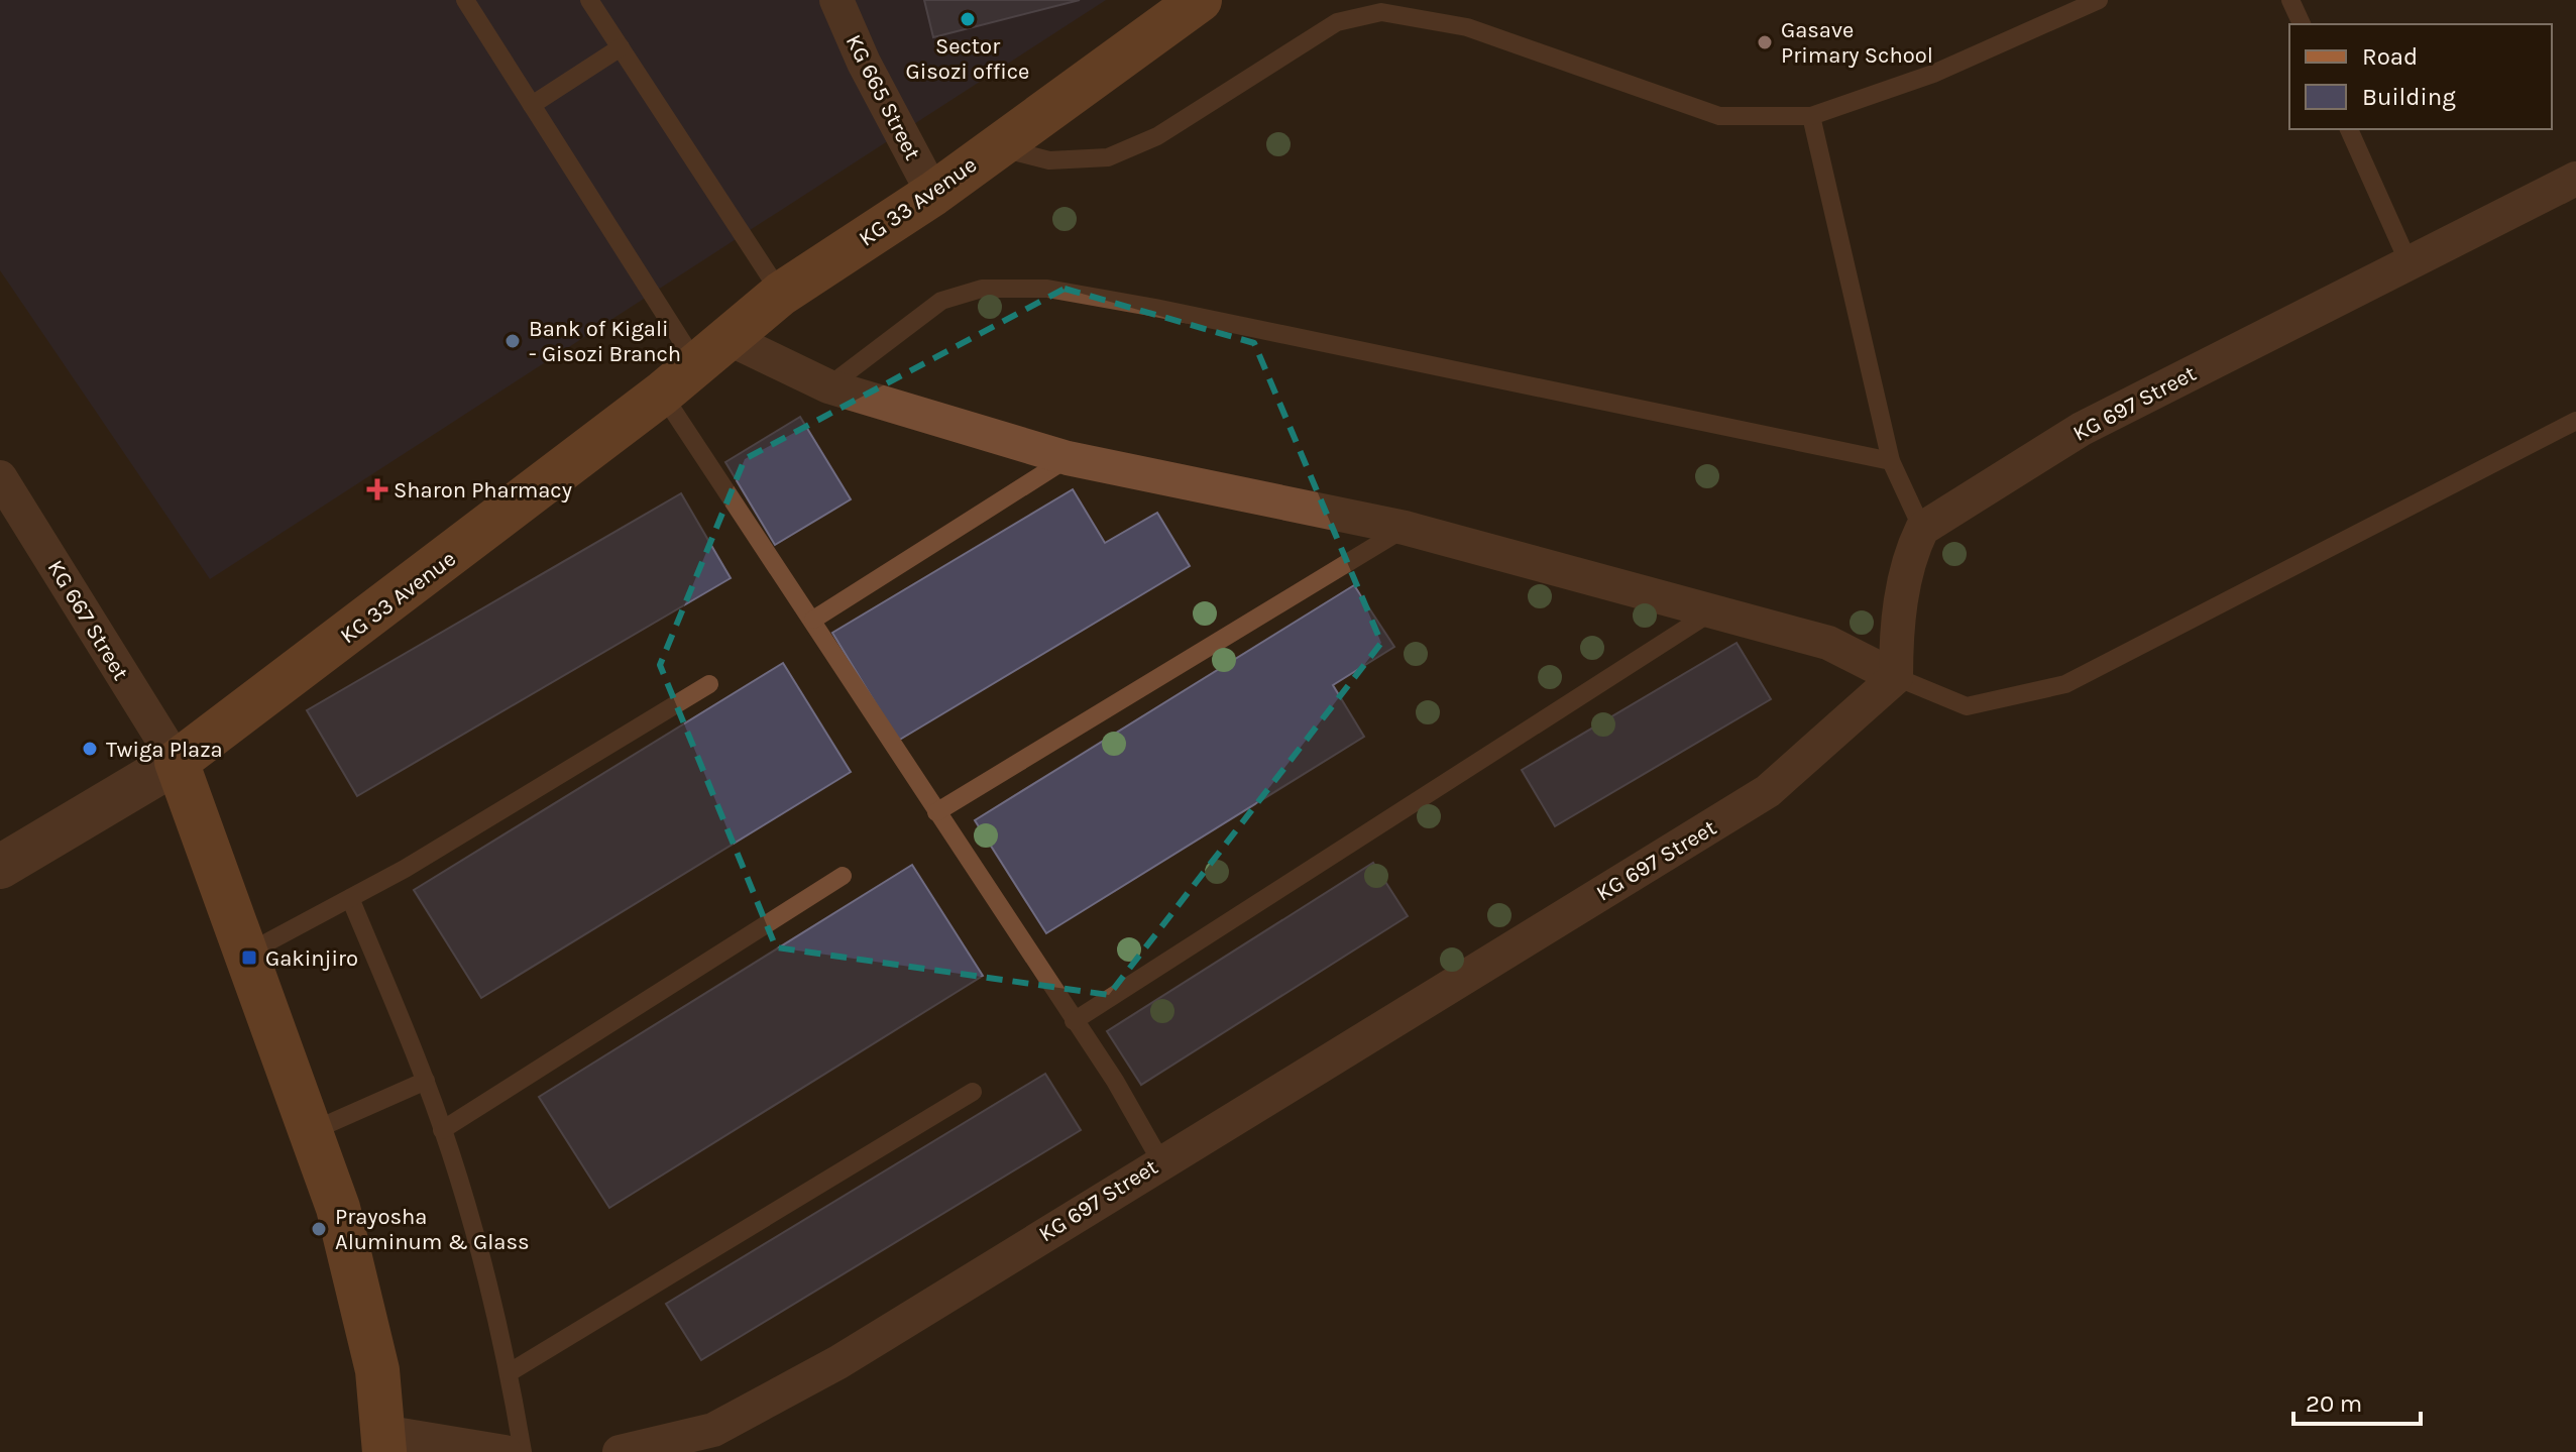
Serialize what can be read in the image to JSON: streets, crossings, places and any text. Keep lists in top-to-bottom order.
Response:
{
  "streets": {
    "main road": ["KG 33 Avenue"],
    "street": ["KG 665 Street", "KG 697 Street", "KG 667 Street"]
  },
  "crossings": [
    ["KG 665 Street", "KG 33 Avenue"],
    ["KG 33 Avenue", "KG 667 Street"]
  ],
  "places": {
    "other": [
      "Sector Gisozi office",
      "Gasave Primary School",
      "Bank of Kigali - Gisozi Branch",
      "Twiga Plaza",
      "Prayosha Aluminum & Glass"
    ],
    "health": ["Sharon Pharmacy"],
    "transit": ["Gakinjiro"]
  },
  "legend": ["Road", "Building"],
  "scale_bar": "20 m"
}
